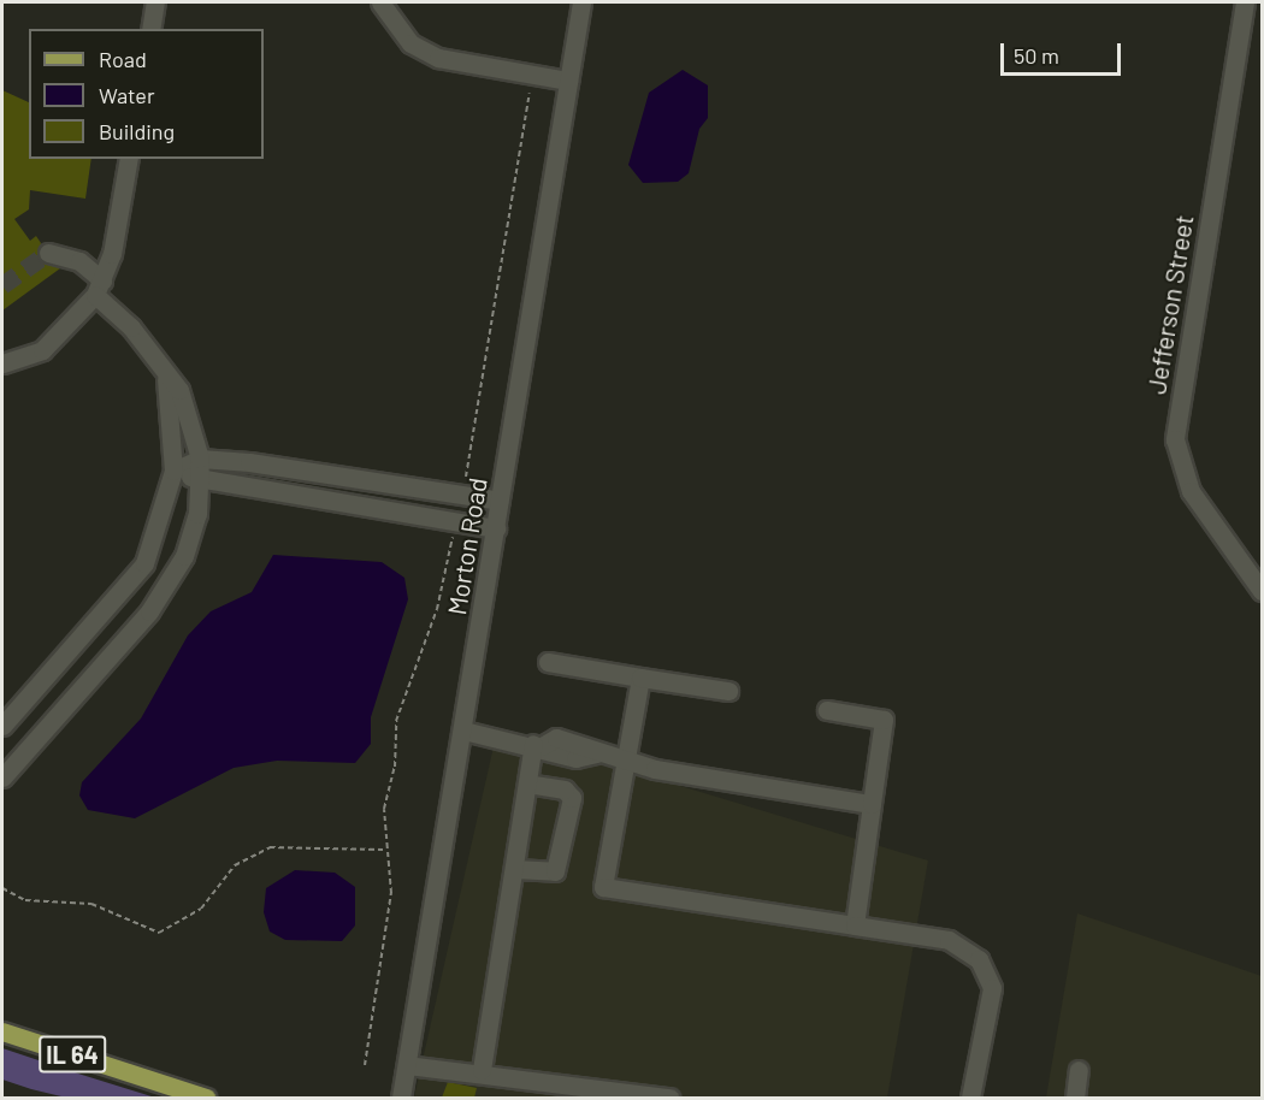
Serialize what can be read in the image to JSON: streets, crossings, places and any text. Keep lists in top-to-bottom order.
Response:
{
  "streets": {
    "main road": ["IL 64"],
    "street": ["Jefferson Street", "Morton Road"]
  },
  "legend": ["Road", "Water", "Building"],
  "scale_bar": "50 m"
}
